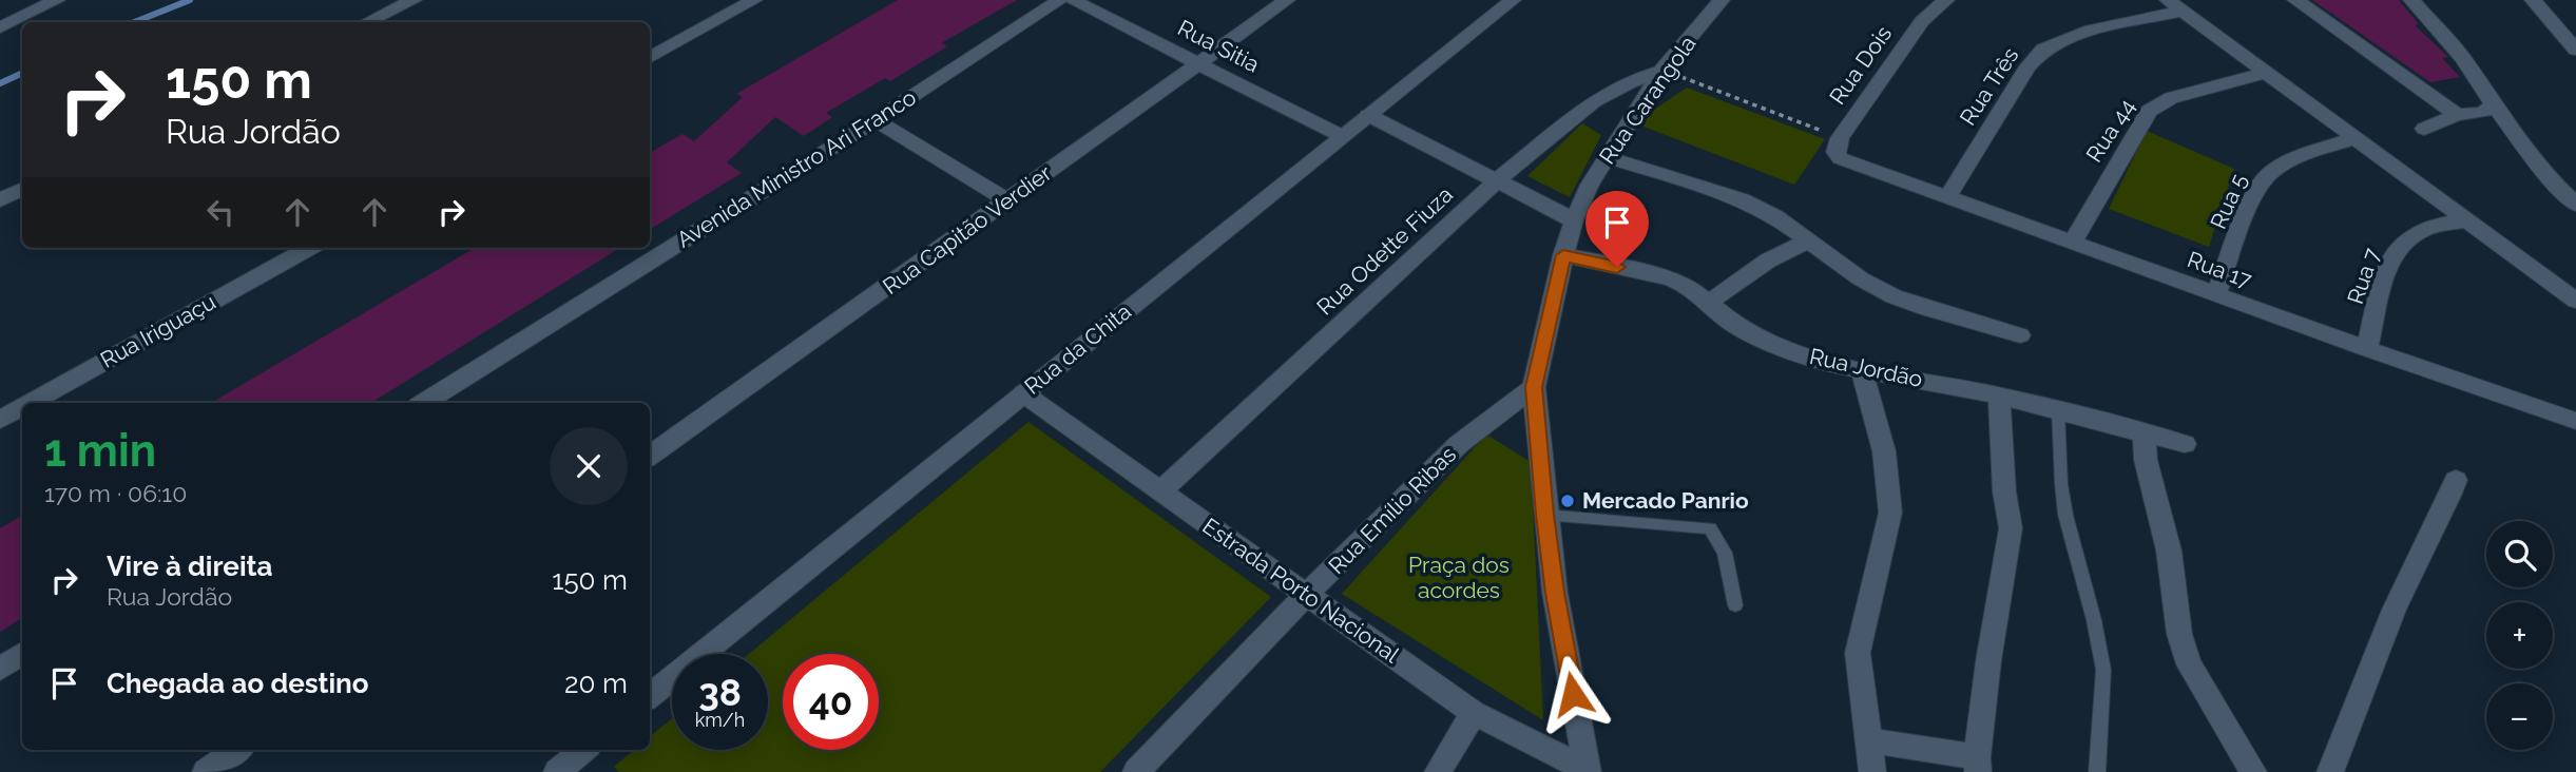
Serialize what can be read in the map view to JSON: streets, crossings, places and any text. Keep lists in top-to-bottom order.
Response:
{
  "streets": {
    "street": [
      "Rua Sitia",
      "Rua Dois",
      "Rua Três",
      "Rua Carangola",
      "Rua 44",
      "Avenida Ministro Ari Franco",
      "Rua 5",
      "Rua Capitão Verdier",
      "Rua Odette Fiuza",
      "Rua 17",
      "Rua 7",
      "Rua Iriguaçu",
      "Rua da Chita",
      "Rua Jordão",
      "Rua Emílio Ribas",
      "Estrada Porto Nacional"
    ]
  },
  "crossings": [
    ["Rua Sitia", "Rua Capitão Verdier"],
    ["Rua Sitia", "Rua da Chita"],
    ["Rua Dois", "Rua 17"],
    ["Rua Três", "Rua 17"],
    ["Rua Carangola", "Rua Odette Fiuza"],
    ["Rua Carangola", "Rua Jordão"],
    ["Rua Carangola", "Rua Emílio Ribas"],
    ["Rua Carangola", "Estrada Porto Nacional"],
    ["Rua 44", "Rua 17"],
    ["Rua 5", "Rua 17"],
    ["Rua Odette Fiuza", "Estrada Porto Nacional"],
    ["Rua 17", "Rua 7"],
    ["Rua da Chita", "Estrada Porto Nacional"],
    ["Rua Emílio Ribas", "Estrada Porto Nacional"]
  ],
  "parks": ["Praça dos acordes"],
  "places": ["Mercado Panrio"],
  "page": {
    "turn": ["150 m", "Rua Jordão"],
    "heading": ["1 min", "170 m · 06:10"],
    "map_buttons": ["+", "−"],
    "list": [
      {
        "name": "Vire à direita",
        "note": "Rua Jordão",
        "value": "150 m"
      },
      {
        "name": "Chegada ao destino",
        "value": "20 m"
      }
    ],
    "speed": "38 km/h",
    "limit": "40"
  }
}
